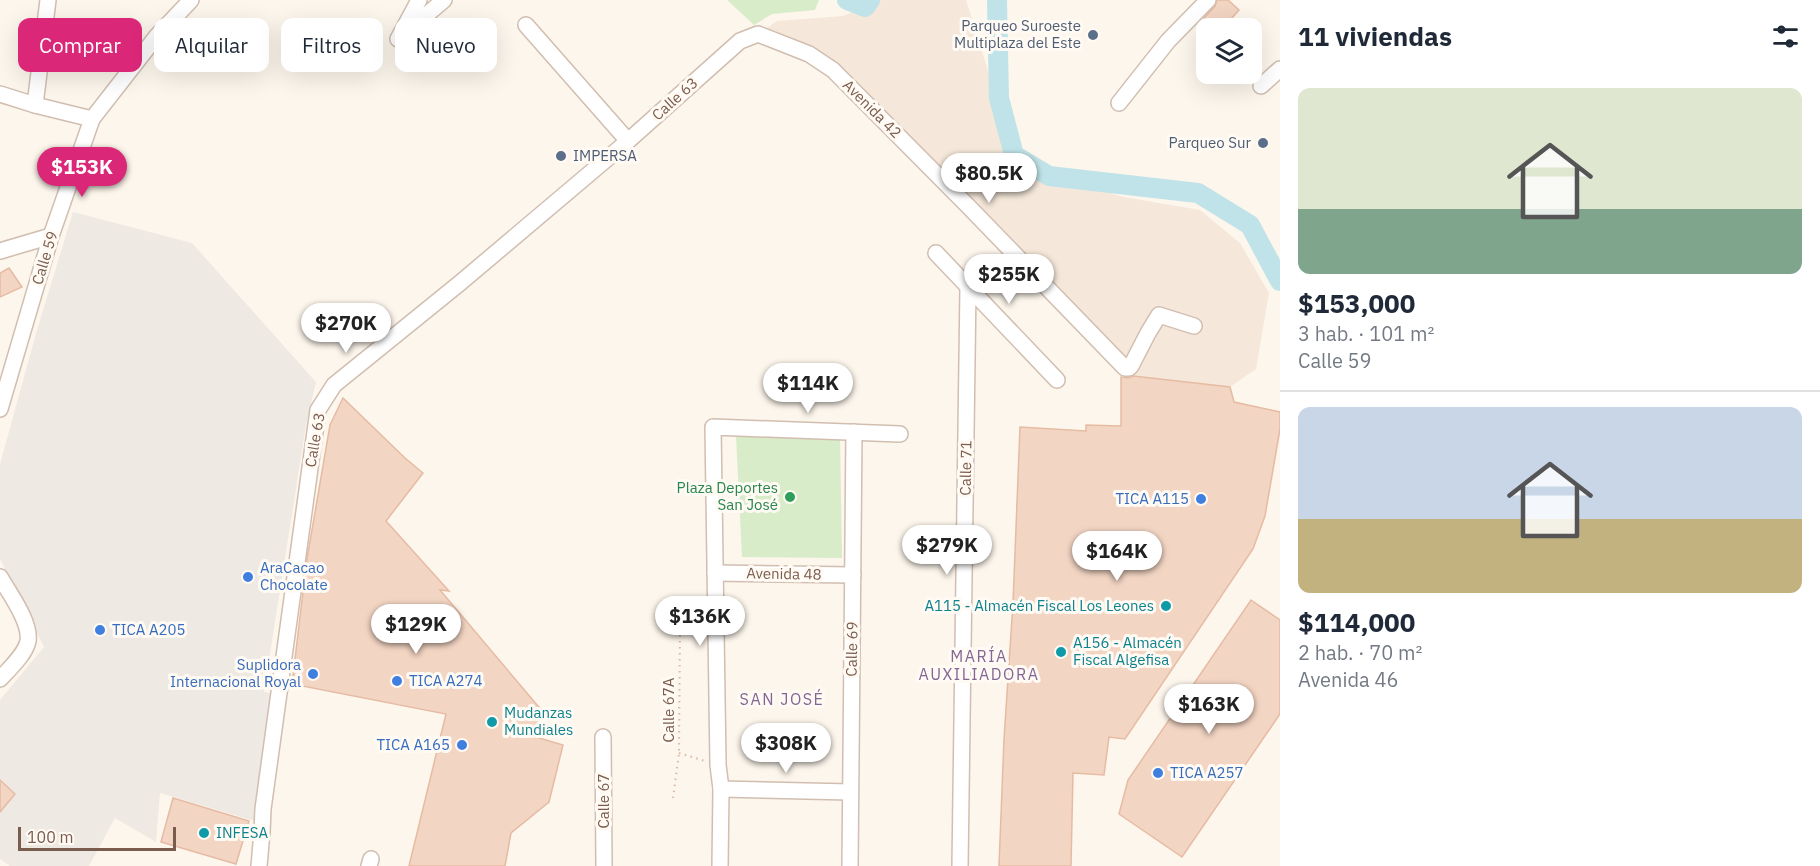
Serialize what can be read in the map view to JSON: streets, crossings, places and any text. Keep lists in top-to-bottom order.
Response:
{
  "streets": {
    "street": [
      "Calle 63",
      "Avenida 42",
      "Calle 59",
      "Calle 71",
      "Avenida 48",
      "Calle 69",
      "Calle 67"
    ],
    "path": ["Calle 67A"]
  },
  "crossings": [
    ["Calle 63", "Avenida 42"],
    ["Avenida 48", "Calle 69"]
  ],
  "districts": ["MARÍA AUXILIADORA", "SAN JOSÉ"],
  "places": [
    "Parqueo Suroeste Multiplaza del Este",
    "Parqueo Sur",
    "IMPERSA",
    "Plaza Deportes San José",
    "TICA A115",
    "AraCacao Chocolate",
    "A115 - Almacén Fiscal Los Leones",
    "TICA A205",
    "A156 - Almacén Fiscal Algefisa",
    "Suplidora Internacional Royal",
    "TICA A274",
    "Mudanzas Mundiales",
    "TICA A165",
    "TICA A257",
    "INFESA"
  ],
  "scale_bar": "100 m",
  "page": {
    "heading": "11 viviendas",
    "chip": [
      "Comprar",
      "Alquilar",
      "Filtros",
      "Nuevo"
    ],
    "list": [
      {
        "name": "$153,000",
        "note": "3 hab. · 101 m² · Calle 59"
      },
      {
        "name": "$114,000",
        "note": "2 hab. · 70 m² · Avenida 46"
      }
    ],
    "price": [
      "$153K",
      "$80.5K",
      "$255K",
      "$270K",
      "$114K",
      "$279K",
      "$164K",
      "$136K",
      "$129K",
      "$163K",
      "$308K"
    ],
    "scale": "100 m"
  }
}
